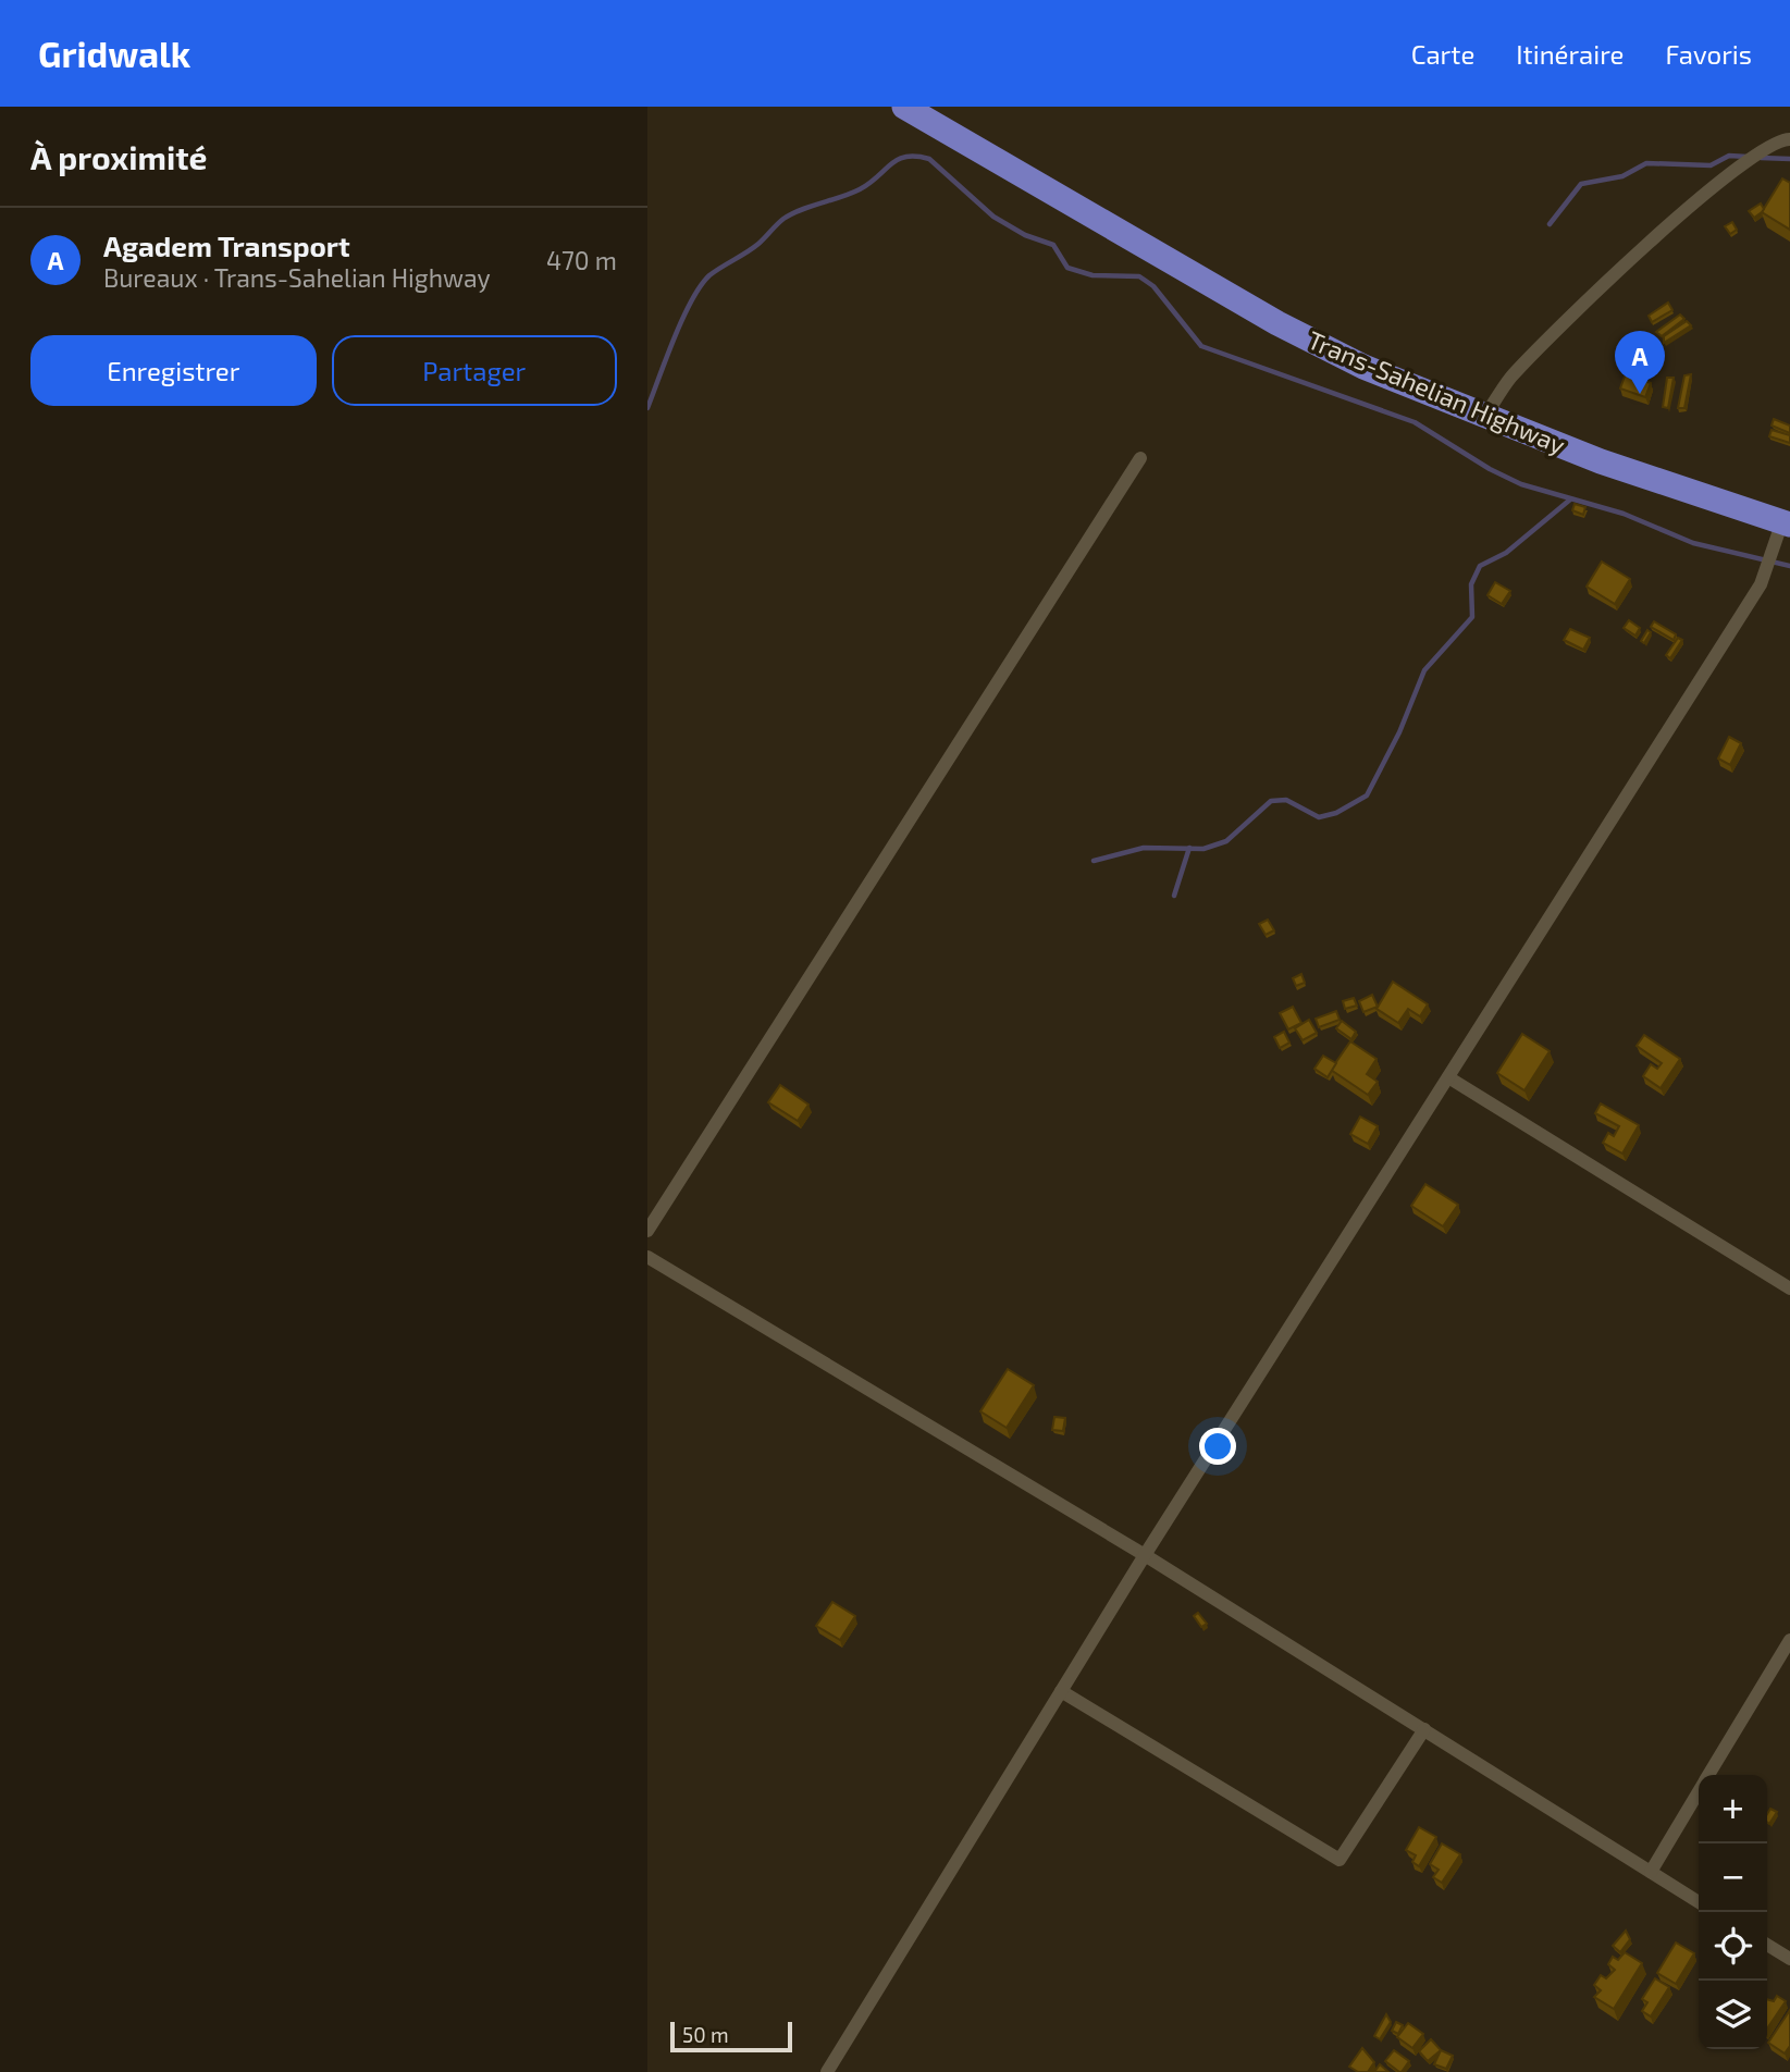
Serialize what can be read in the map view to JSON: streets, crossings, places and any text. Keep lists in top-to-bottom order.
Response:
{
  "streets": {
    "highway": ["Trans-Sahelian Highway"]
  },
  "scale_bar": "50 m",
  "page": {
    "header": "Gridwalk",
    "nav": ["Carte", "Itinéraire", "Favoris"],
    "heading": "À proximité",
    "list": [
      {
        "mark": "A",
        "name": "Agadem Transport",
        "note": "Bureaux · Trans-Sahelian Highway",
        "value": "470 m"
      }
    ],
    "buttons": ["Enregistrer", "Partager"],
    "pins": "A",
    "map_buttons": ["+", "−"],
    "scale": "50 m"
  }
}
